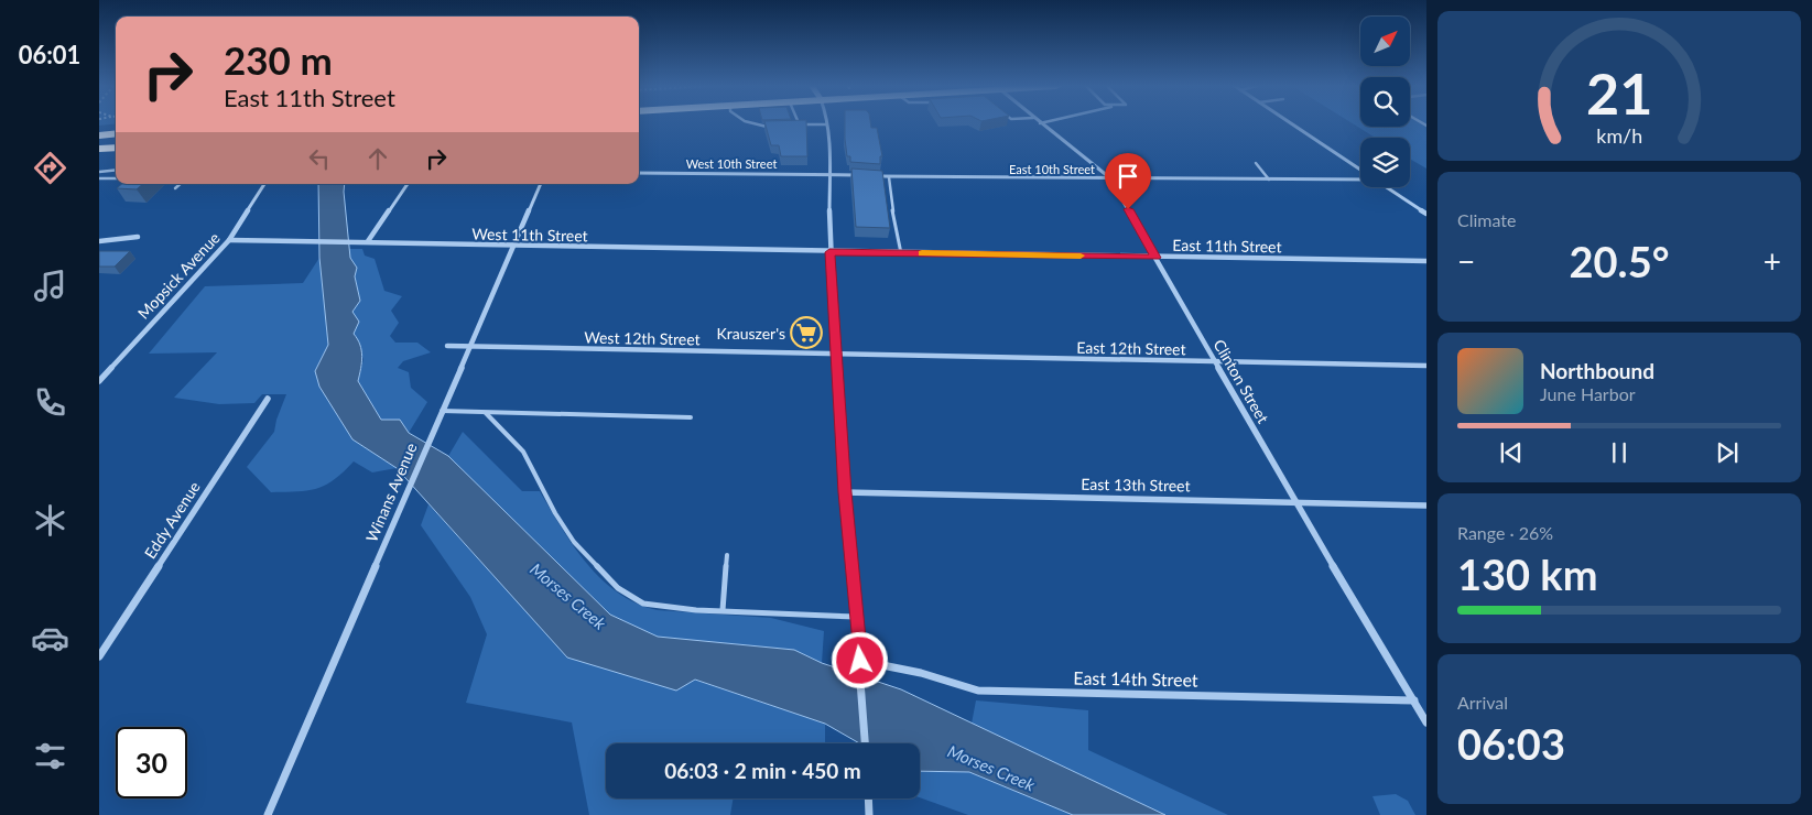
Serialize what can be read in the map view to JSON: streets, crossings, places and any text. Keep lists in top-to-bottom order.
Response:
{
  "streets": {
    "street": [
      "West 10th Street",
      "East 10th Street",
      "West 11th Street",
      "East 11th Street",
      "Mopsick Avenue",
      "West 12th Street",
      "East 12th Street",
      "Clinton Street",
      "East 13th Street",
      "Winans Avenue",
      "Eddy Avenue",
      "East 14th Street"
    ]
  },
  "crossings": [
    ["West 10th Street", "East 10th Street"],
    ["East 10th Street", "Clinton Street"],
    ["West 11th Street", "East 11th Street"],
    ["West 11th Street", "Mopsick Avenue"],
    ["West 11th Street", "Winans Avenue"],
    ["East 11th Street", "Clinton Street"],
    ["West 12th Street", "East 12th Street"],
    ["West 12th Street", "Winans Avenue"],
    ["East 12th Street", "Clinton Street"],
    ["Clinton Street", "East 13th Street"],
    ["Clinton Street", "East 14th Street"]
  ],
  "water": ["Morses Creek"],
  "places": {
    "supermarket": ["Krauszer's"]
  },
  "north": "top right",
  "page": {
    "tabs": "06:01",
    "turn": ["230 m", "East 11th Street"],
    "tile": [
      "Climate",
      ["Range · 26%", "130 km"],
      ["Arrival", "06:03"]
    ],
    "heat": ["−", "20.5°", "+"],
    "song": ["Northbound", "June Harbor"],
    "limit": "30",
    "trip": "06:03 · 2 min · 450 m",
    "gauge": ["21", "km/h"]
  }
}
